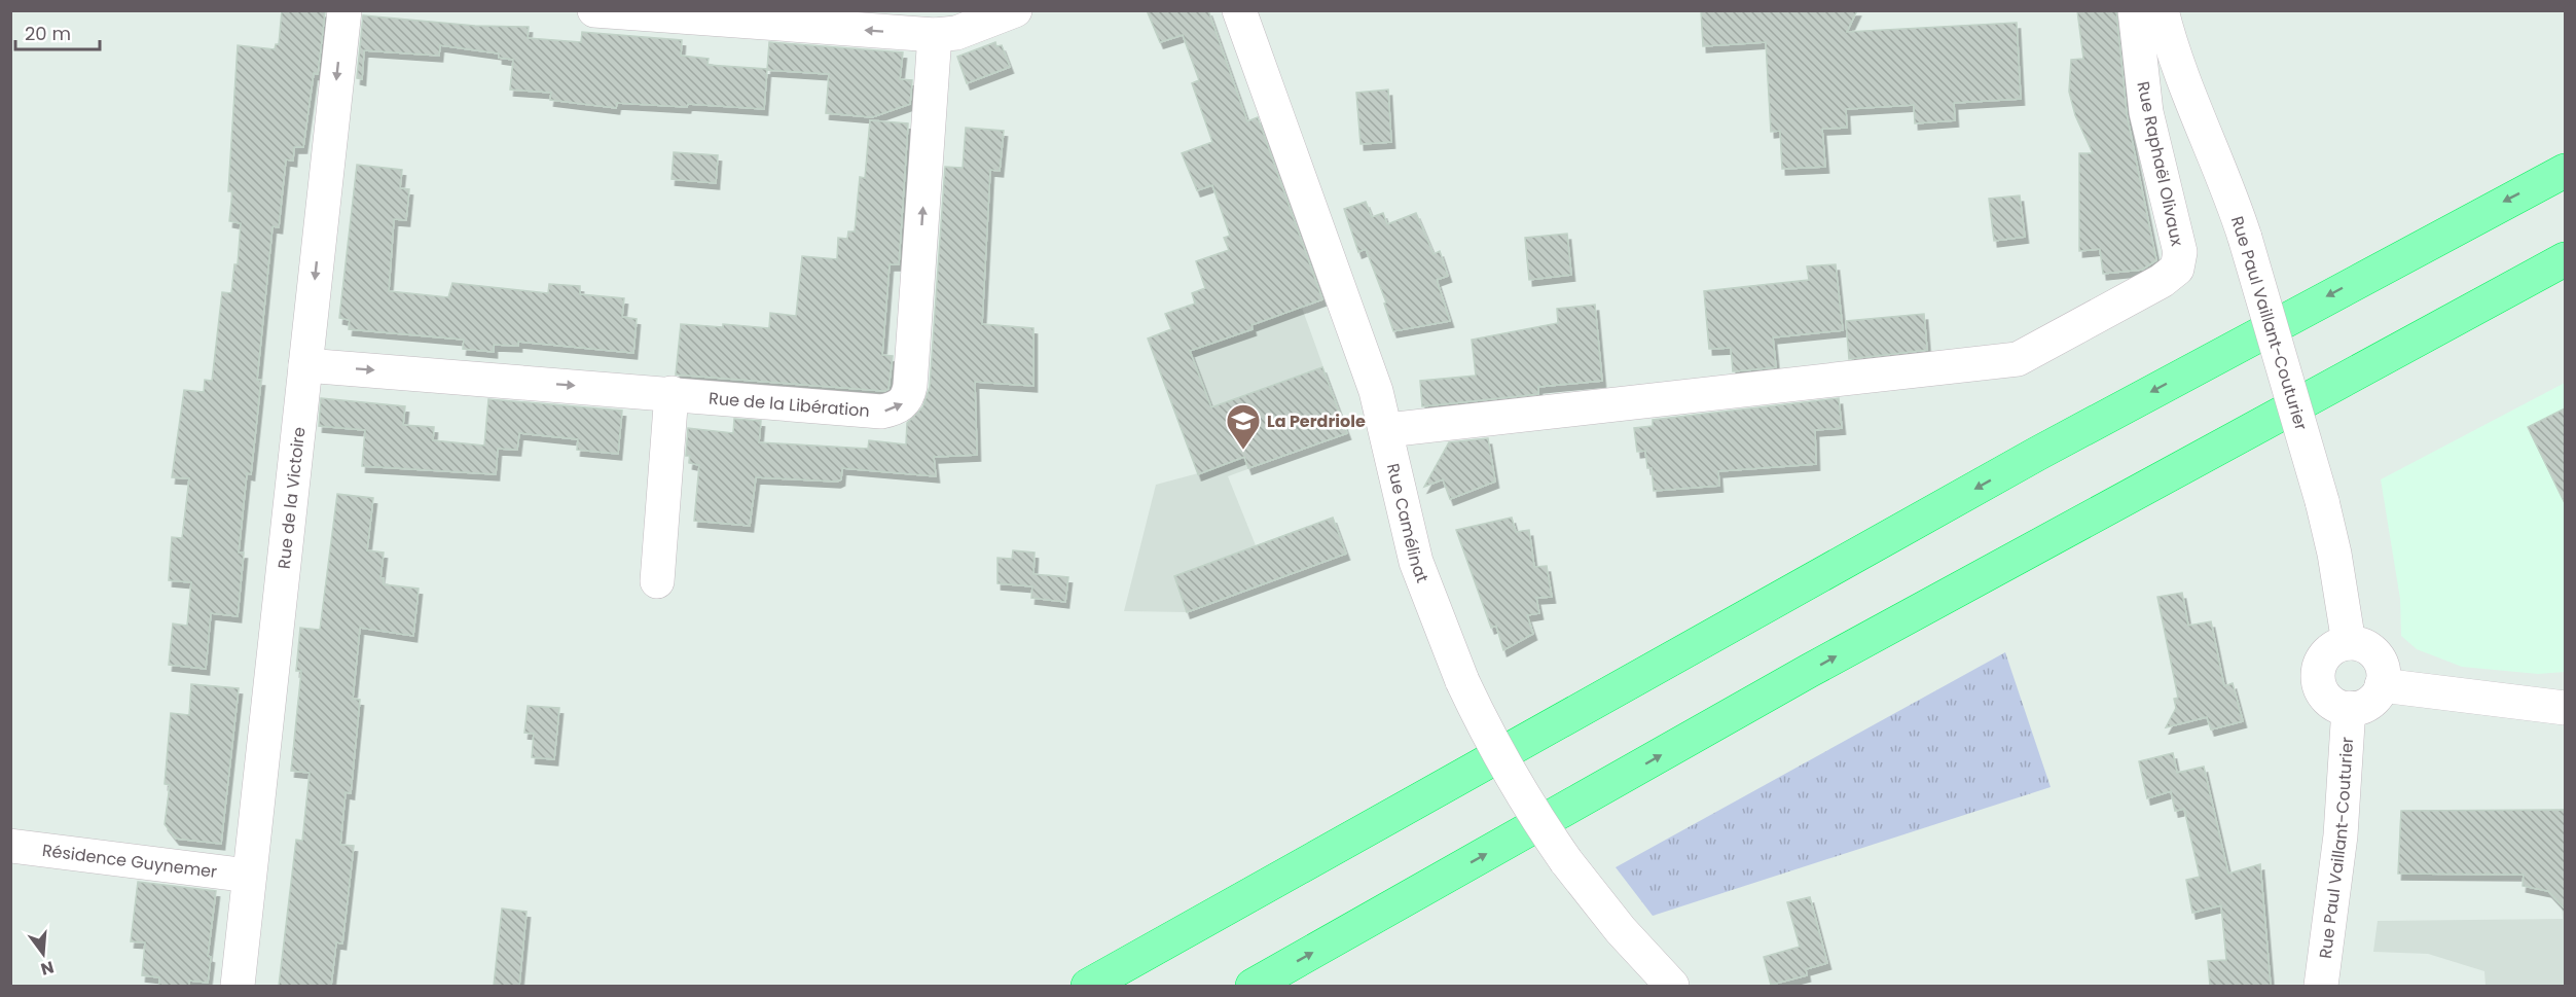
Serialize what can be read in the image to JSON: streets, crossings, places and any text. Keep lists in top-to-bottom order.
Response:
{
  "streets": {
    "street": [
      "Rue Raphaël Olivaux",
      "Rue Paul Vaillant-Couturier",
      "Rue de la Libération",
      "Rue de la Victoire",
      "Rue Camélinat",
      "Résidence Guynemer"
    ]
  },
  "crossings": [
    ["Rue Raphaël Olivaux", "Rue Camélinat"],
    ["Rue de la Libération", "Rue de la Victoire"],
    ["Rue de la Victoire", "Résidence Guynemer"]
  ],
  "one_way": ["Rue de la Victoire"],
  "places": {
    "school or university": ["La Perdriole"]
  },
  "scale_bar": "20 m",
  "north": "bottom"
}
